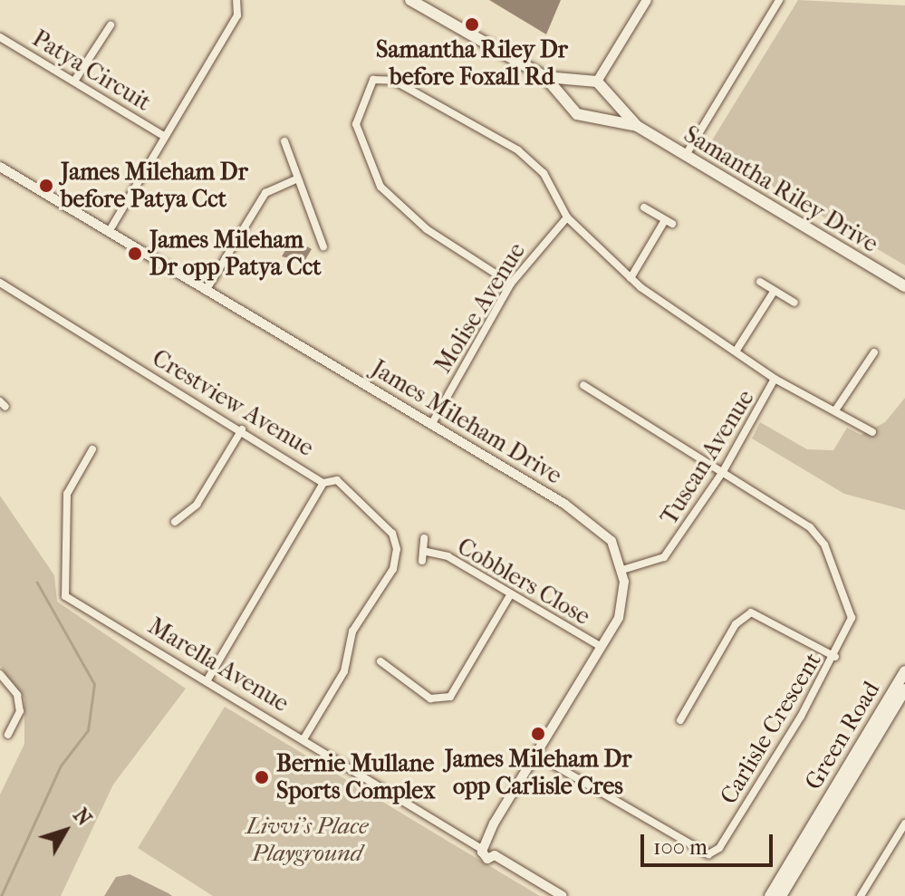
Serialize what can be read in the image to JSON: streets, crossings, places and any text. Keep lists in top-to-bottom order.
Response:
{
  "streets": {
    "main road": ["Samantha Riley Drive", "Green Road"],
    "street": [
      "Patya Circuit",
      "Molise Avenue",
      "Crestview Avenue",
      "James Mileham Drive",
      "Tuscan Avenue",
      "Cobblers Close",
      "Marella Avenue",
      "Carlisle Crescent"
    ]
  },
  "crossings": [
    ["Patya Circuit", "James Mileham Drive"],
    ["Molise Avenue", "James Mileham Drive"],
    ["Molise Avenue", "Tuscan Avenue"],
    ["Crestview Avenue", "Marella Avenue"],
    ["James Mileham Drive", "Tuscan Avenue"],
    ["James Mileham Drive", "Cobblers Close"],
    ["James Mileham Drive", "Marella Avenue"],
    ["James Mileham Drive", "Carlisle Crescent"],
    ["Tuscan Avenue", "Carlisle Crescent"]
  ],
  "parks": ["Livvi's Place Playground"],
  "places": [
    "Samantha Riley Dr before Foxall Rd",
    "James Mileham Dr before Patya Cct",
    "James Mileham Dr opp Patya Cct",
    "James Mileham Dr opp Carlisle Cres",
    "Bernie Mullane Sports Complex"
  ],
  "scale_bar": "100 m",
  "north": "top right"
}
